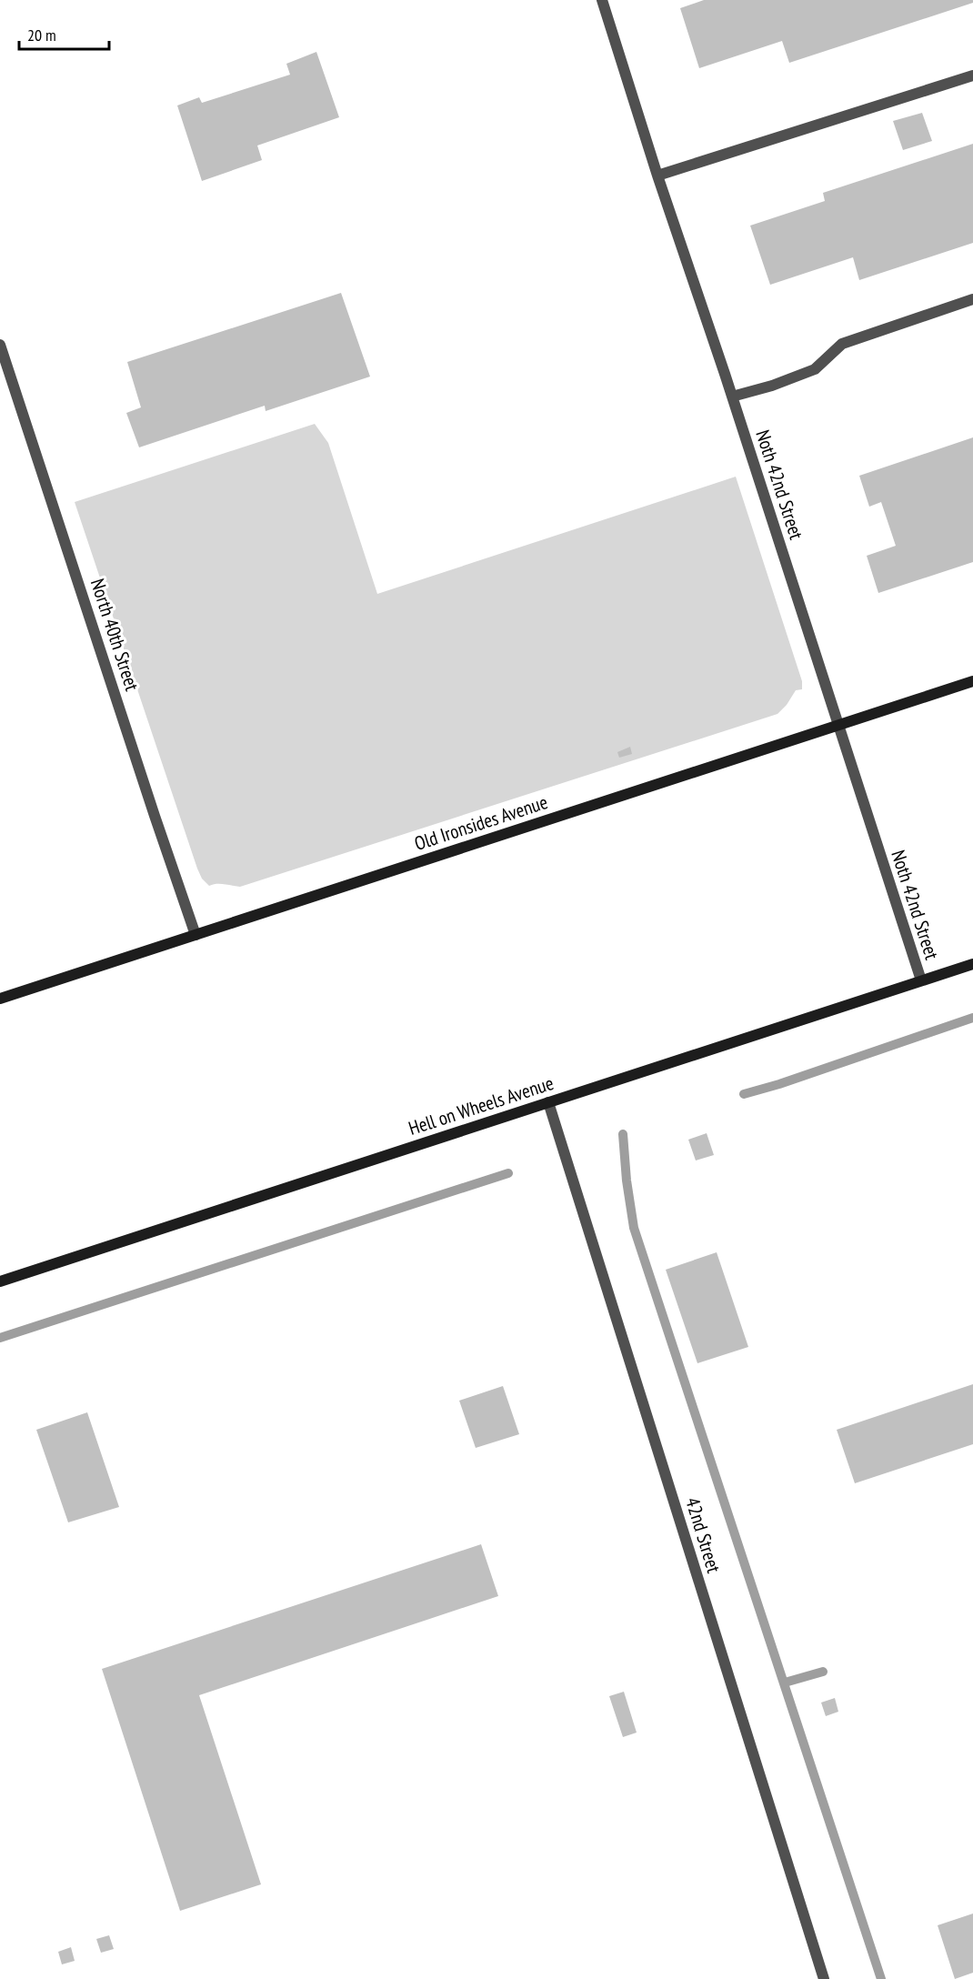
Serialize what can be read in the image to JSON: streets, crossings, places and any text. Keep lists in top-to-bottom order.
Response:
{
  "streets": {
    "street": [
      "Noth 42nd Street",
      "North 40th Street",
      "Old Ironsides Avenue",
      "Hell on Wheels Avenue",
      "42nd Street"
    ]
  },
  "crossings": [
    ["Noth 42nd Street", "Old Ironsides Avenue"],
    ["Noth 42nd Street", "Hell on Wheels Avenue"],
    ["North 40th Street", "Old Ironsides Avenue"],
    ["Hell on Wheels Avenue", "42nd Street"]
  ],
  "scale_bar": "20 m"
}
